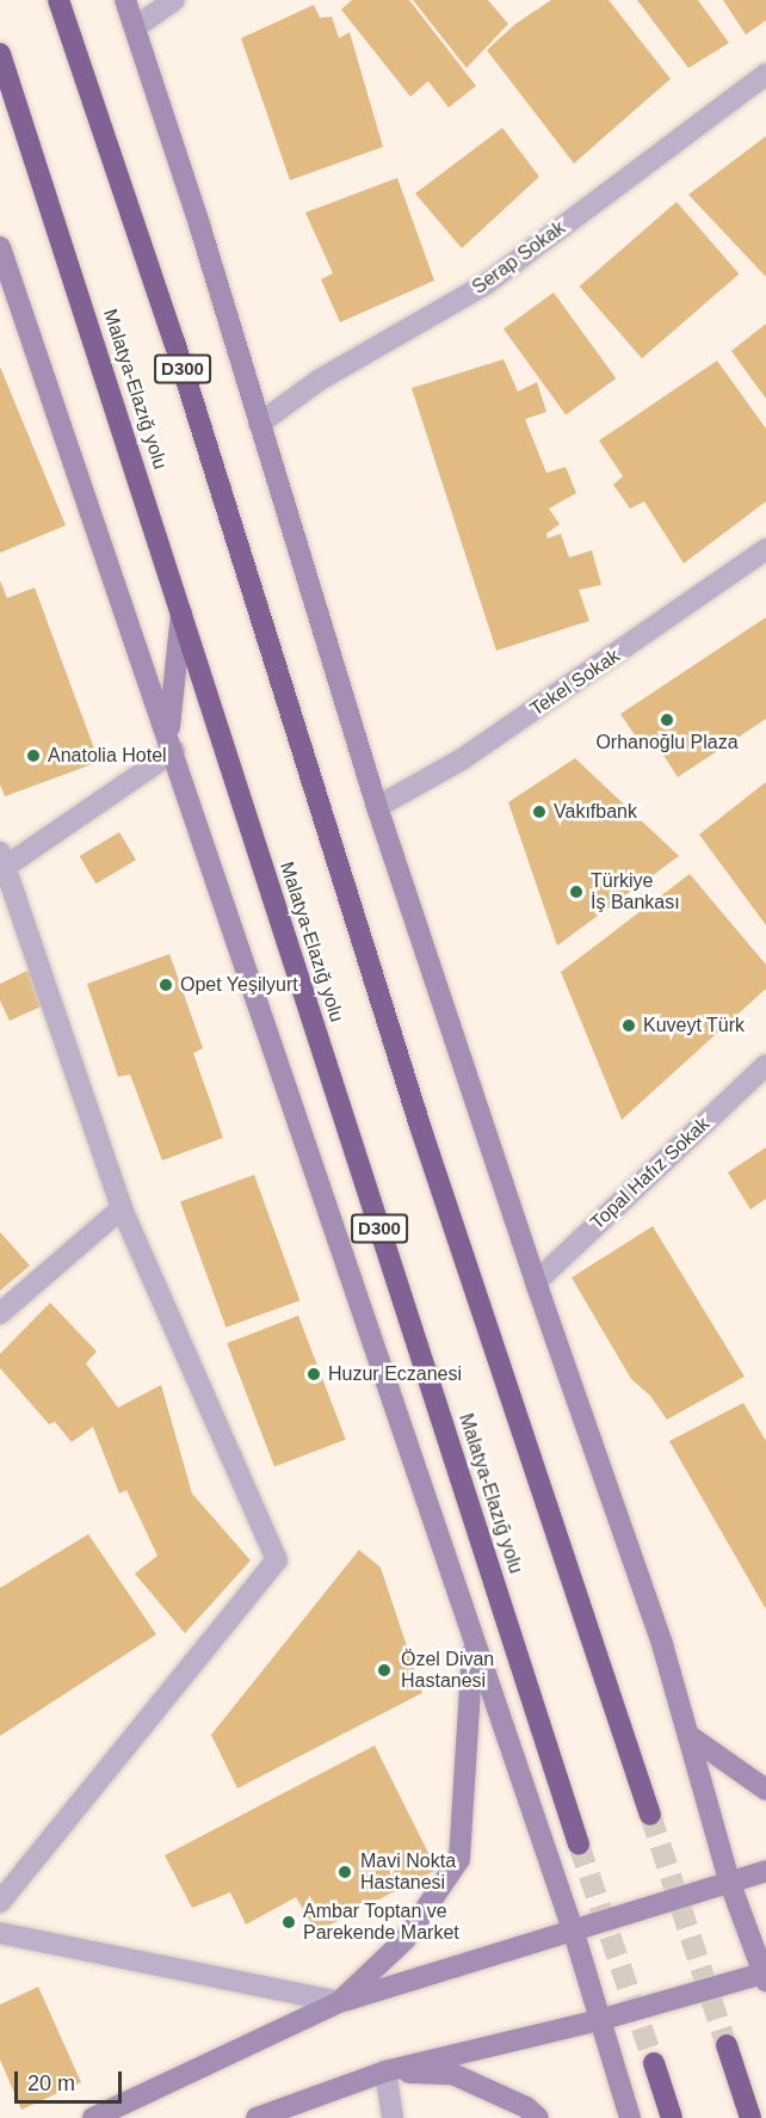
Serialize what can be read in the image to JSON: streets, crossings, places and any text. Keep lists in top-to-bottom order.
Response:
{
  "streets": {
    "highway": ["D300", "Malatya-Elazığ yolu"],
    "street": ["Serap Sokak", "Tekel Sokak", "Topal Hafız Sokak"]
  },
  "places": [
    "Orhanoğlu Plaza",
    "Anatolia Hotel",
    "Vakıfbank",
    "Türkiye İş Bankası",
    "Opet Yeşilyurt",
    "Kuveyt Türk",
    "Huzur Eczanesi",
    "Özel Divan Hastanesi",
    "Mavi Nokta Hastanesi",
    "Ambar Toptan ve Parekende Market"
  ],
  "scale_bar": "20 m"
}
